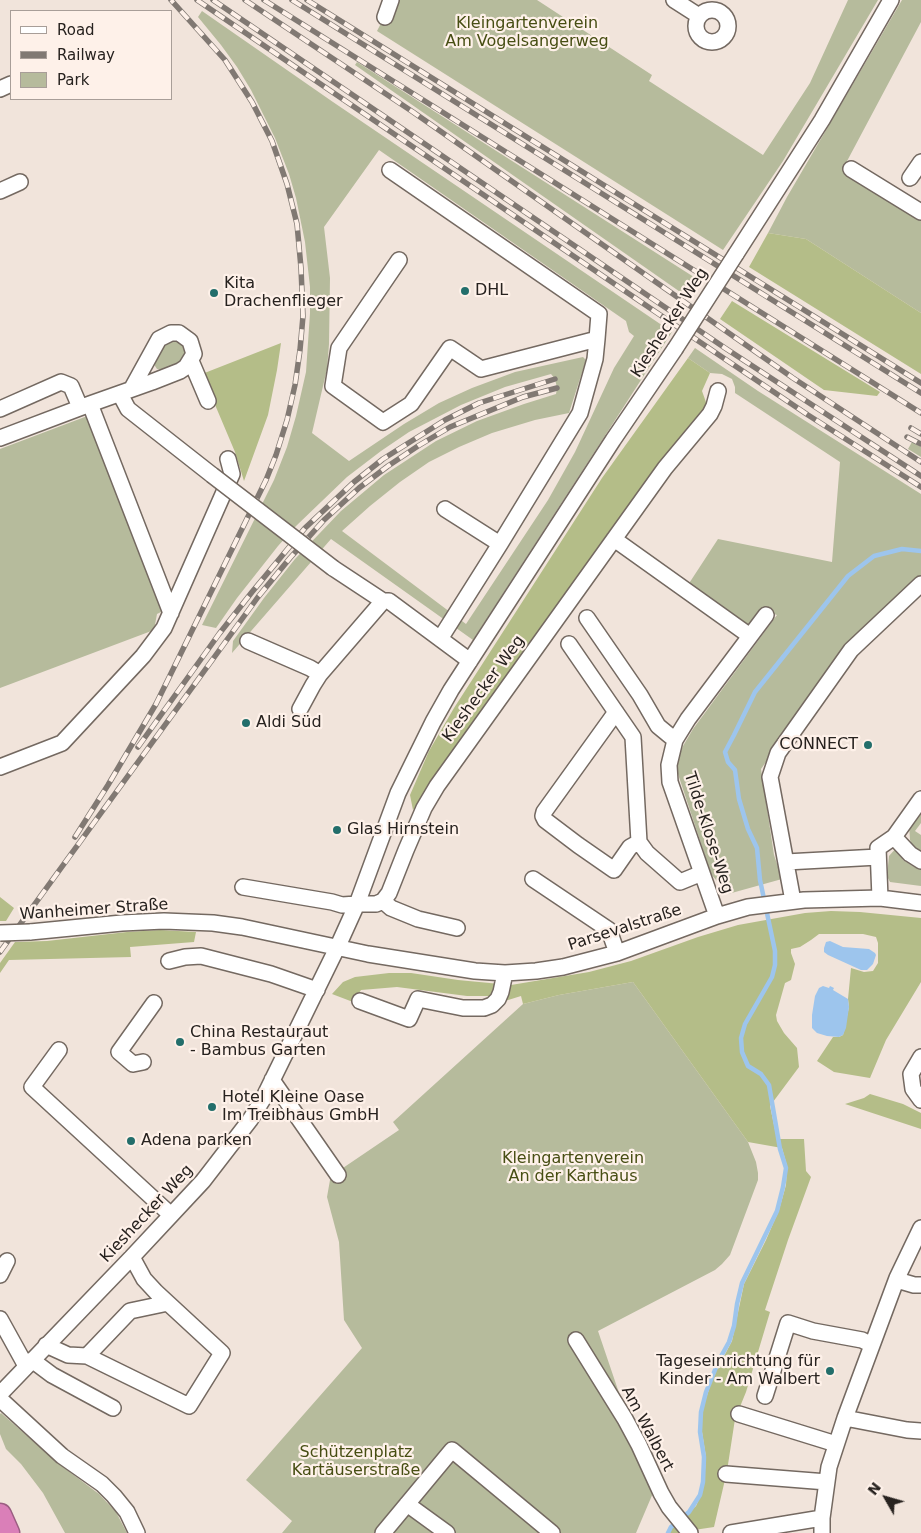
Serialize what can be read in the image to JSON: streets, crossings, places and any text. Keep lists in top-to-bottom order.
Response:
{
  "streets": {
    "street": [
      "Kieshecker Weg",
      "Tilde-Klose-Weg",
      "Wanheimer Straße",
      "Parsevalstraße",
      "Am Walbert"
    ]
  },
  "crossings": [
    ["Kieshecker Weg", "Wanheimer Straße"],
    ["Kieshecker Weg", "Parsevalstraße"],
    ["Tilde-Klose-Weg", "Parsevalstraße"],
    ["Wanheimer Straße", "Parsevalstraße"]
  ],
  "parks": ["Kleingartenverein Am Vogelsangerweg", "Kleingartenverein An der Karthaus", "Schützenplatz Kartäuserstraße"],
  "places": [
    "DHL",
    "Kita Drachenflieger",
    "Aldi Süd",
    "CONNECT",
    "Glas Hirnstein",
    "China Restauraut - Bambus Garten",
    "Hotel Kleine Oase Im Treibhaus GmbH",
    "Adena parken",
    "Tageseinrichtung für Kinder - Am Walbert"
  ],
  "legend": ["Road", "Railway", "Park"],
  "north": "top left"
}
